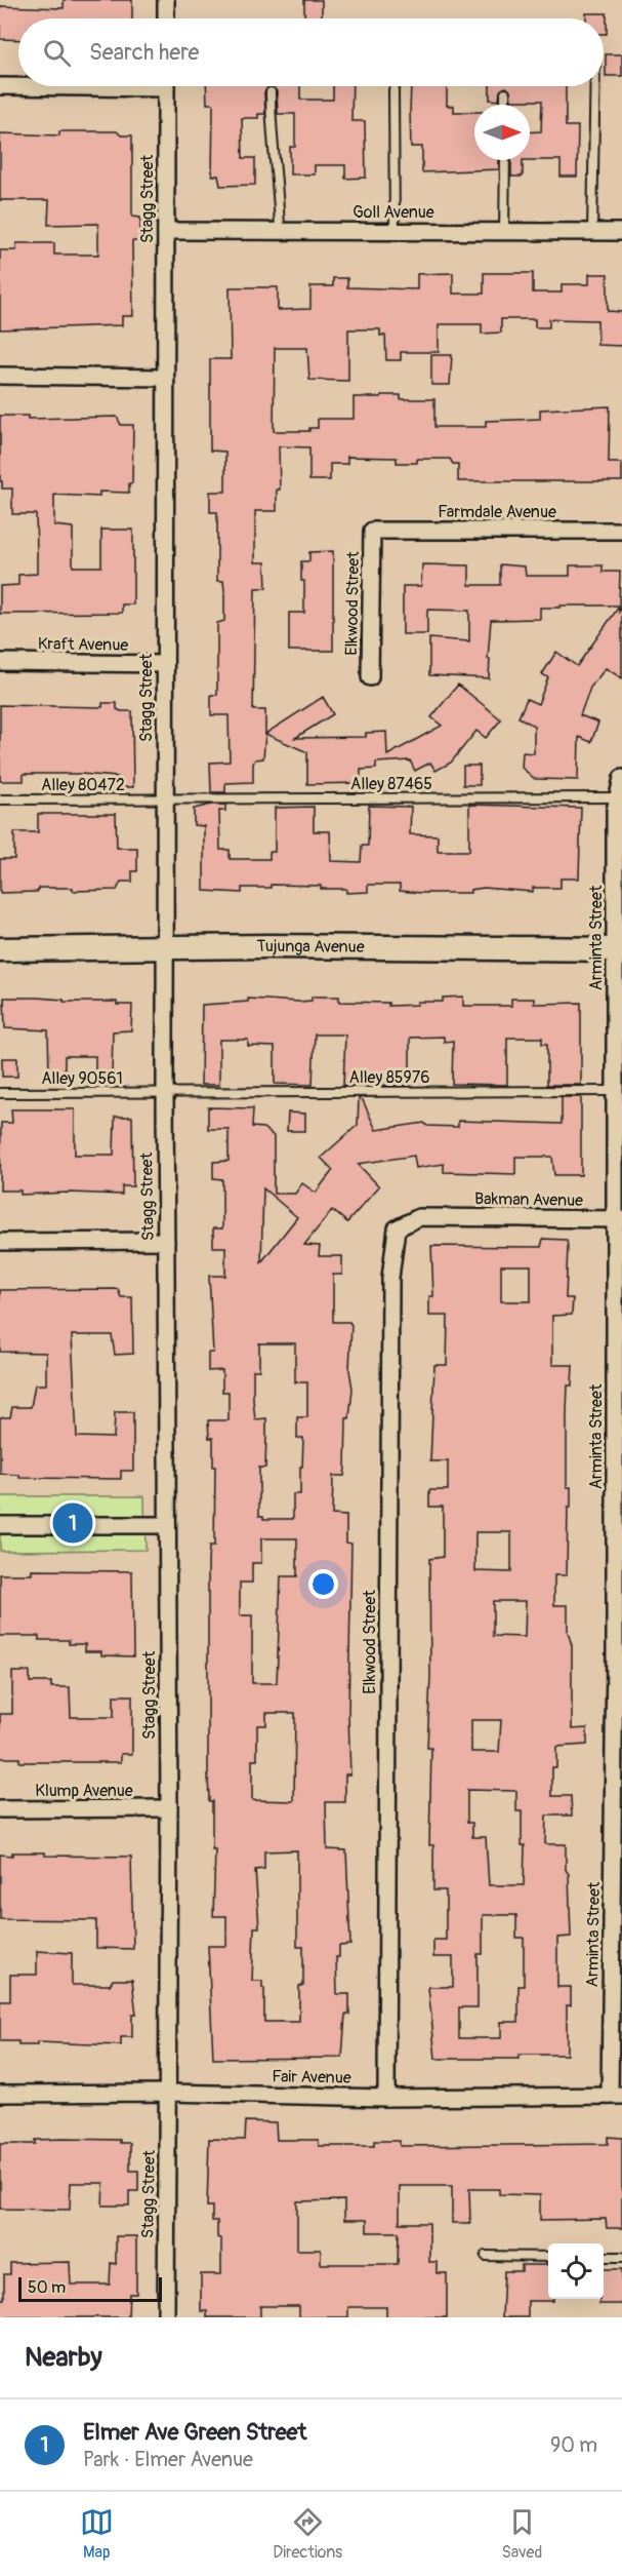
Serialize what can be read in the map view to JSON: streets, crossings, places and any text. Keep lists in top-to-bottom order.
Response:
{
  "streets": {
    "street": [
      "Stagg Street",
      "Goll Avenue",
      "Farmdale Avenue",
      "Elkwood Street",
      "Kraft Avenue",
      "Arminta Street",
      "Tujunga Avenue",
      "Bakman Avenue",
      "Klump Avenue",
      "Fair Avenue"
    ],
    "lane": [
      "Alley 87465",
      "Alley 80472",
      "Alley 85976",
      "Alley 90561"
    ]
  },
  "crossings": [
    ["Stagg Street", "Goll Avenue"],
    ["Stagg Street", "Kraft Avenue"],
    ["Stagg Street", "Alley 87465"],
    ["Stagg Street", "Alley 80472"],
    ["Stagg Street", "Tujunga Avenue"],
    ["Stagg Street", "Alley 85976"],
    ["Stagg Street", "Alley 90561"],
    ["Stagg Street", "Klump Avenue"],
    ["Stagg Street", "Fair Avenue"],
    ["Farmdale Avenue", "Elkwood Street"],
    ["Elkwood Street", "Bakman Avenue"],
    ["Elkwood Street", "Fair Avenue"],
    ["Alley 87465", "Alley 80472"],
    ["Alley 87465", "Arminta Street"],
    ["Arminta Street", "Tujunga Avenue"],
    ["Arminta Street", "Alley 85976"],
    ["Arminta Street", "Bakman Avenue"],
    ["Arminta Street", "Fair Avenue"],
    ["Alley 85976", "Alley 90561"]
  ],
  "scale_bar": "50 m",
  "north": "right",
  "page": {
    "search": "Search here",
    "pins": "1",
    "scale": "50 m",
    "heading": "Nearby",
    "list": [
      {
        "mark": "1",
        "name": "Elmer Ave Green Street",
        "note": "Park · Elmer Avenue",
        "value": "90 m"
      }
    ],
    "nav": ["Map", "Directions", "Saved"]
  }
}
